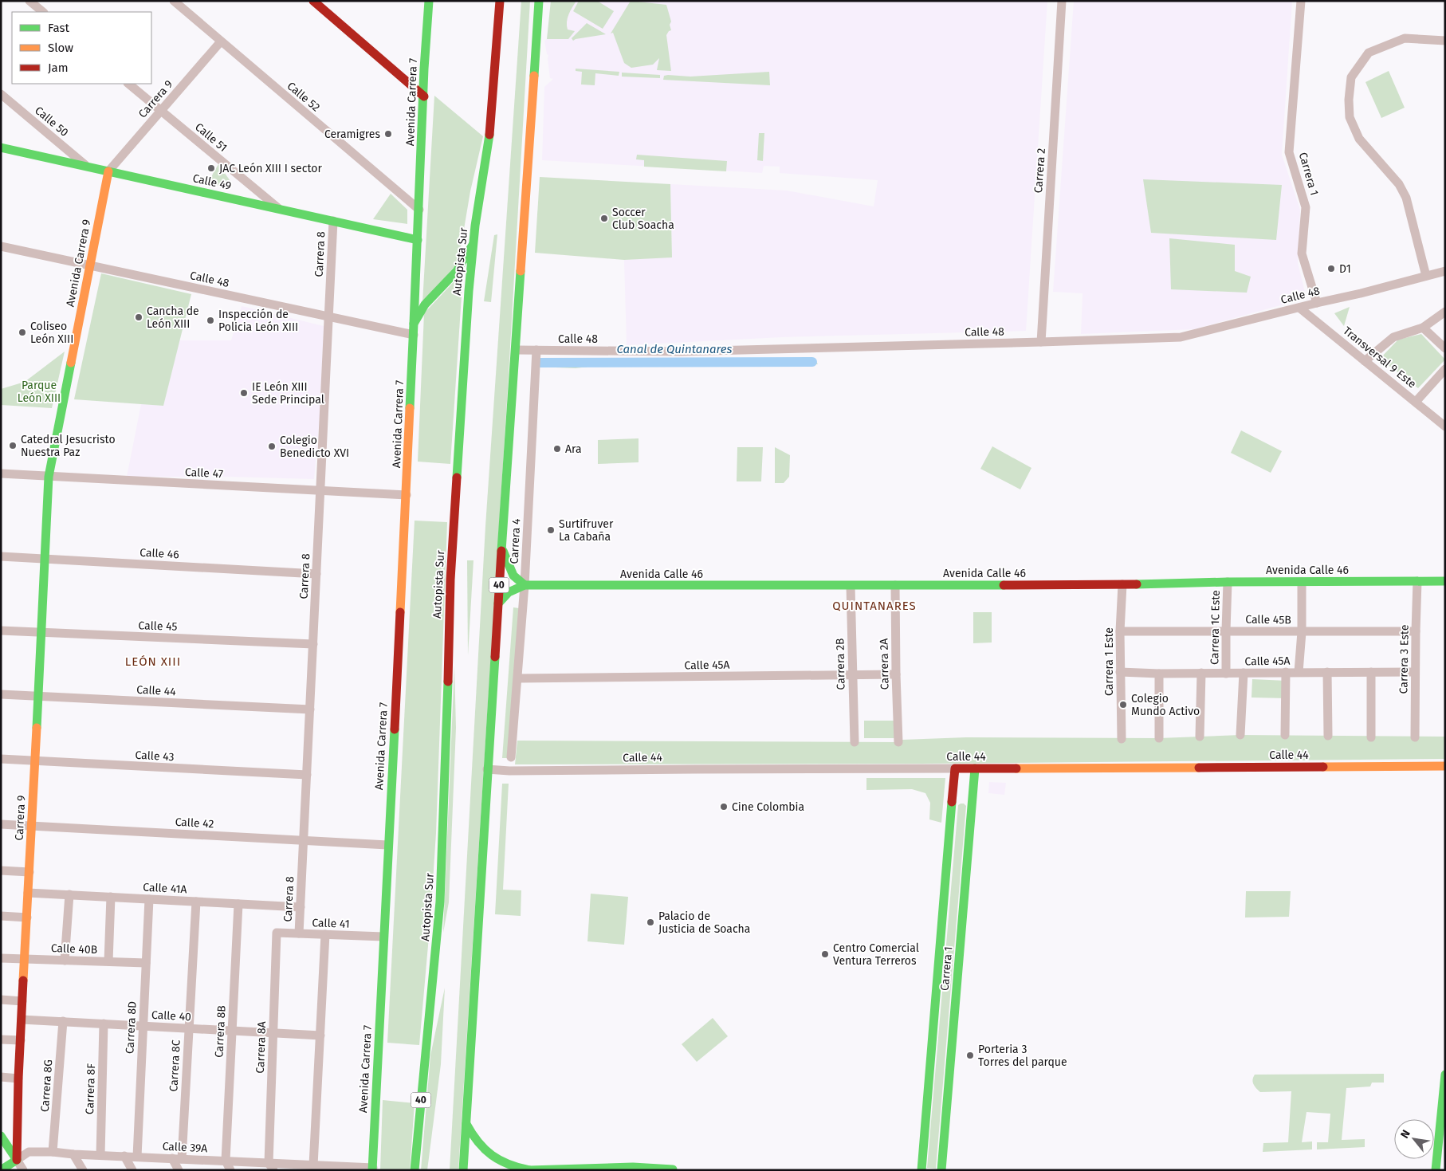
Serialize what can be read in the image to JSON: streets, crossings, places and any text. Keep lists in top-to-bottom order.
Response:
{
  "streets": {
    "main road": [
      "Carrera 9",
      "Avenida Carrera 7",
      "Carrera 1",
      "Calle 49",
      "Autopista Sur",
      "Avenida Carrera 9",
      "Avenida Calle 46",
      "40",
      "Calle 44",
      "Calle 39A"
    ],
    "street": [
      "Calle 52",
      "Calle 50",
      "Calle 51",
      "Carrera 2",
      "Carrera 8",
      "Calle 48",
      "Transversal 9 Este",
      "Calle 47",
      "Carrera 4",
      "Calle 46",
      "Calle 45B",
      "Calle 45",
      "Carrera 1C Este",
      "Carrera 3 Este",
      "Calle 45A",
      "Carrera 1 Este",
      "Carrera 2B",
      "Carrera 2A",
      "Calle 43",
      "Calle 42",
      "Calle 41A",
      "Calle 41",
      "Calle 40B",
      "Calle 40",
      "Carrera 8D",
      "Carrera 8B",
      "Carrera 8A",
      "Carrera 8C",
      "Carrera 8G",
      "Carrera 8F"
    ]
  },
  "crossings": [
    ["Calle 52", "Carrera 9"],
    ["Calle 52", "Avenida Carrera 7"],
    ["Carrera 9", "Calle 51"],
    ["Carrera 9", "Calle 49"],
    ["Carrera 9", "Avenida Carrera 9"],
    ["Carrera 9", "Calle 47"],
    ["Carrera 9", "Calle 46"],
    ["Carrera 9", "Calle 45"],
    ["Carrera 9", "Calle 44"],
    ["Carrera 9", "Calle 43"],
    ["Carrera 9", "Calle 42"],
    ["Carrera 9", "Calle 41A"],
    ["Carrera 9", "Calle 40B"],
    ["Carrera 9", "Calle 40"],
    ["Carrera 9", "Calle 39A"],
    ["Avenida Carrera 7", "Calle 49"],
    ["Avenida Carrera 7", "Calle 48"],
    ["Avenida Carrera 7", "Calle 47"],
    ["Avenida Carrera 7", "Calle 42"],
    ["Avenida Carrera 7", "Calle 41"],
    ["Avenida Carrera 7", "Calle 39A"],
    ["Calle 50", "Calle 49"],
    ["Calle 51", "Calle 49"],
    ["Carrera 2", "Calle 48"],
    ["Carrera 1", "Calle 48"],
    ["Carrera 1", "Calle 44"],
    ["Calle 49", "Carrera 8"],
    ["Calle 49", "Avenida Carrera 9"],
    ["Carrera 8", "Calle 48"],
    ["Carrera 8", "Calle 47"],
    ["Carrera 8", "Calle 46"],
    ["Carrera 8", "Calle 45"],
    ["Carrera 8", "Calle 44"],
    ["Carrera 8", "Calle 43"],
    ["Carrera 8", "Calle 42"],
    ["Carrera 8", "Calle 41A"],
    ["Carrera 8", "Calle 41"],
    ["Avenida Carrera 9", "Calle 48"],
    ["Avenida Carrera 9", "Calle 47"],
    ["Calle 48", "Transversal 9 Este"],
    ["Calle 48", "Carrera 4"],
    ["Calle 48", "40"],
    ["Carrera 4", "Avenida Calle 46"],
    ["Carrera 4", "Calle 45A"],
    ["Avenida Calle 46", "Carrera 1C Este"],
    ["Avenida Calle 46", "Carrera 3 Este"],
    ["Avenida Calle 46", "Carrera 1 Este"],
    ["Avenida Calle 46", "Carrera 2B"],
    ["Avenida Calle 46", "Carrera 2A"],
    ["40", "Calle 44"],
    ["Calle 45B", "Carrera 1C Este"],
    ["Calle 45B", "Carrera 3 Este"],
    ["Calle 45B", "Carrera 1 Este"],
    ["Carrera 1C Este", "Calle 45A"],
    ["Carrera 3 Este", "Calle 45A"],
    ["Calle 45A", "Carrera 1 Este"],
    ["Calle 45A", "Carrera 2B"],
    ["Calle 45A", "Carrera 2A"],
    ["Calle 41A", "Carrera 8D"],
    ["Calle 41A", "Carrera 8B"],
    ["Calle 41A", "Carrera 8C"],
    ["Calle 41", "Carrera 8A"],
    ["Calle 40B", "Carrera 8D"],
    ["Calle 40", "Carrera 8D"],
    ["Calle 40", "Carrera 8B"],
    ["Calle 40", "Carrera 8A"],
    ["Calle 40", "Carrera 8C"],
    ["Calle 40", "Carrera 8G"],
    ["Calle 40", "Carrera 8F"],
    ["Carrera 8D", "Calle 39A"],
    ["Carrera 8B", "Calle 39A"],
    ["Carrera 8A", "Calle 39A"],
    ["Carrera 8C", "Calle 39A"],
    ["Carrera 8G", "Calle 39A"],
    ["Carrera 8F", "Calle 39A"]
  ],
  "districts": ["QUINTANARES", "LEÓN XIII"],
  "water": ["Canal de Quintanares"],
  "parks": ["Parque León XIII"],
  "places": [
    "Ceramigres",
    "JAC León XIII I sector",
    "Soccer Club Soacha",
    "D1",
    "Cancha de León XIII",
    "Inspección de Policia León XIII",
    "Coliseo León XIII",
    "IE León XIII Sede Principal",
    "Catedral Jesucristo Nuestra Paz",
    "Colegio Benedicto XVI",
    "Ara",
    "Surtifruver La Cabaña",
    "Colegio Mundo Activo",
    "Cine Colombia",
    "Palacio de Justicia de Soacha",
    "Centro Comercial Ventura Terreros",
    "Porteria 3 Torres del parque"
  ],
  "legend": ["Fast", "Slow", "Jam"],
  "north": "top left"
}
